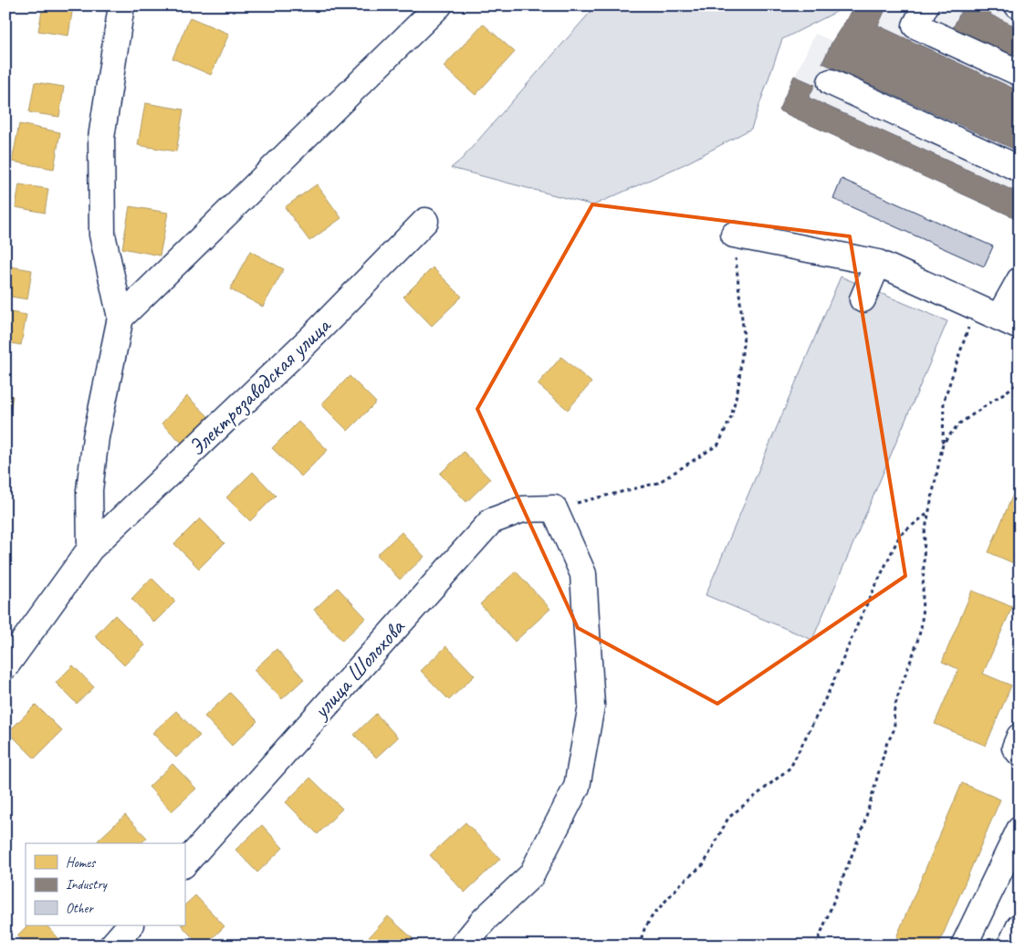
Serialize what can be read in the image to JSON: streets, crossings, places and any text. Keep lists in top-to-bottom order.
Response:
{
  "streets": {
    "street": ["Электрозаводская улица", "улица Шолохова"]
  },
  "legend": ["Homes", "Industry", "Other"]
}
